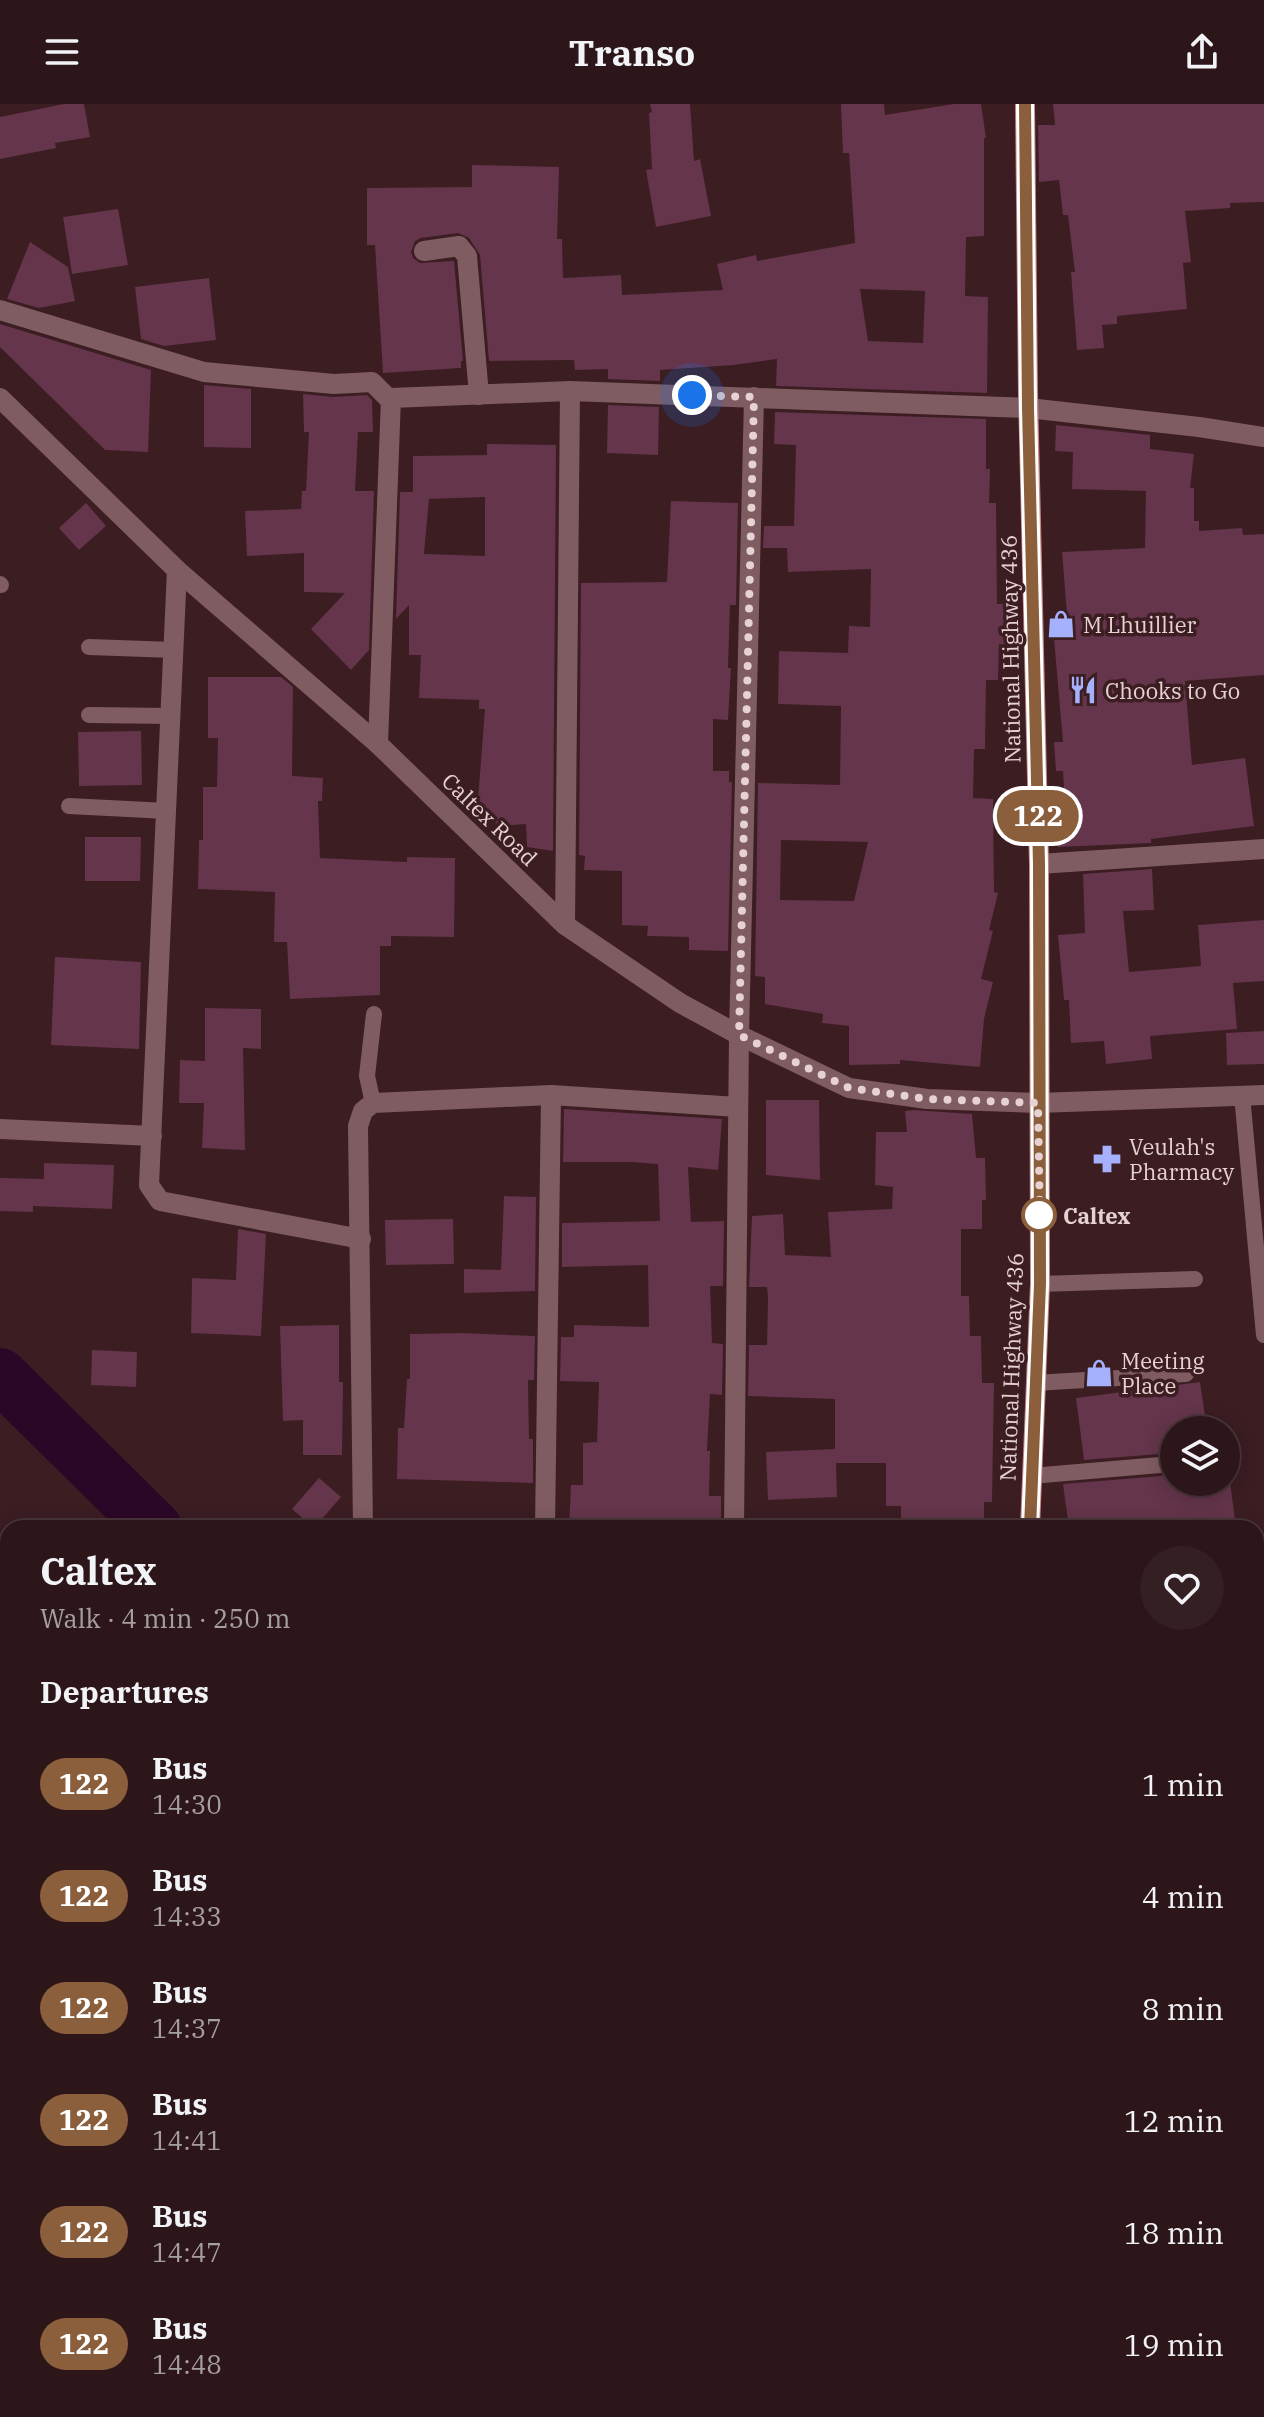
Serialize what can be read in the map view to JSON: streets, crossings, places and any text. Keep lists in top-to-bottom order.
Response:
{
  "streets": {
    "main road": ["National Highway 436"],
    "street": ["Caltex Road"]
  },
  "crossings": [
    ["National Highway 436", "Caltex Road"]
  ],
  "places": {
    "shop": ["M Lhuillier", "Meeting Place"],
    "restaurant": ["Chooks to Go"],
    "pharmacy": ["Veulah's Pharmacy"],
    "other": ["Caltex"]
  },
  "lines": ["bus line 122"],
  "page": {
    "header": "Transo",
    "on_map": "122",
    "heading": [
      ["Caltex", "Walk · 4 min · 250 m"],
      "Departures"
    ],
    "list": [
      {
        "mark": "122",
        "name": "Bus",
        "note": "14:30",
        "value": "1 min"
      },
      {
        "mark": "122",
        "name": "Bus",
        "note": "14:33",
        "value": "4 min"
      },
      {
        "mark": "122",
        "name": "Bus",
        "note": "14:37",
        "value": "8 min"
      },
      {
        "mark": "122",
        "name": "Bus",
        "note": "14:41",
        "value": "12 min"
      },
      {
        "mark": "122",
        "name": "Bus",
        "note": "14:47",
        "value": "18 min"
      },
      {
        "mark": "122",
        "name": "Bus",
        "note": "14:48",
        "value": "19 min"
      }
    ]
  }
}
